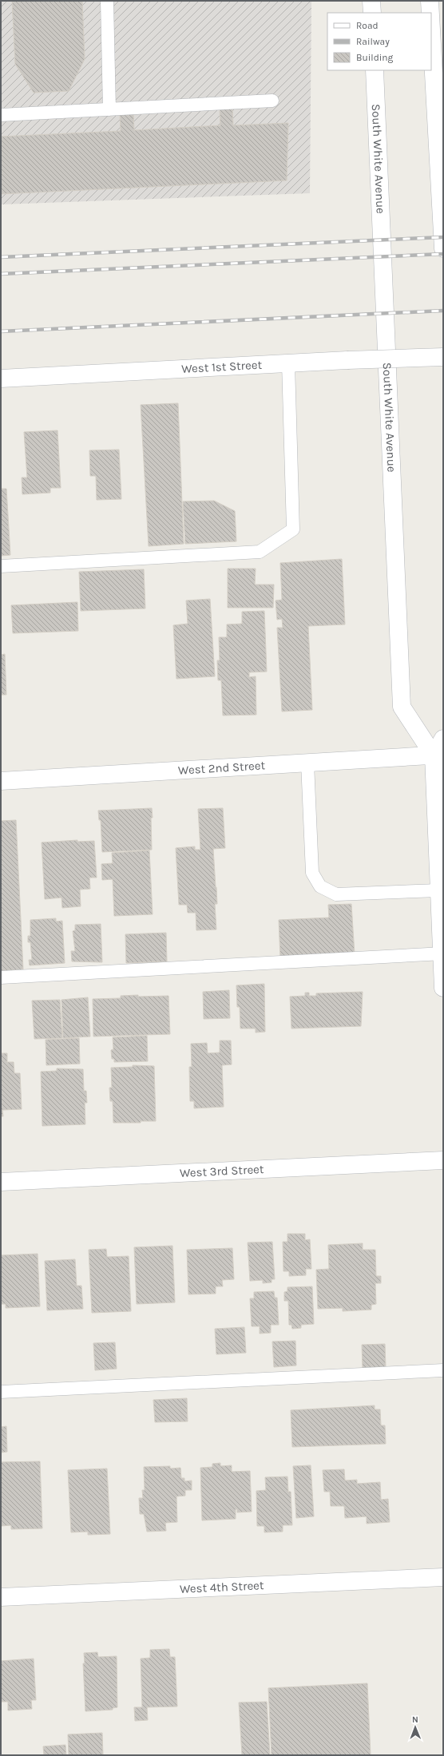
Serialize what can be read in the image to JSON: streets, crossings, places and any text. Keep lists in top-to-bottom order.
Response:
{
  "streets": {
    "street": [
      "South White Avenue",
      "West 1st Street",
      "West 2nd Street",
      "West 3rd Street",
      "West 4th Street"
    ]
  },
  "crossings": [
    ["South White Avenue", "West 2nd Street"]
  ],
  "legend": ["Road", "Railway", "Building"],
  "north": "top"
}
